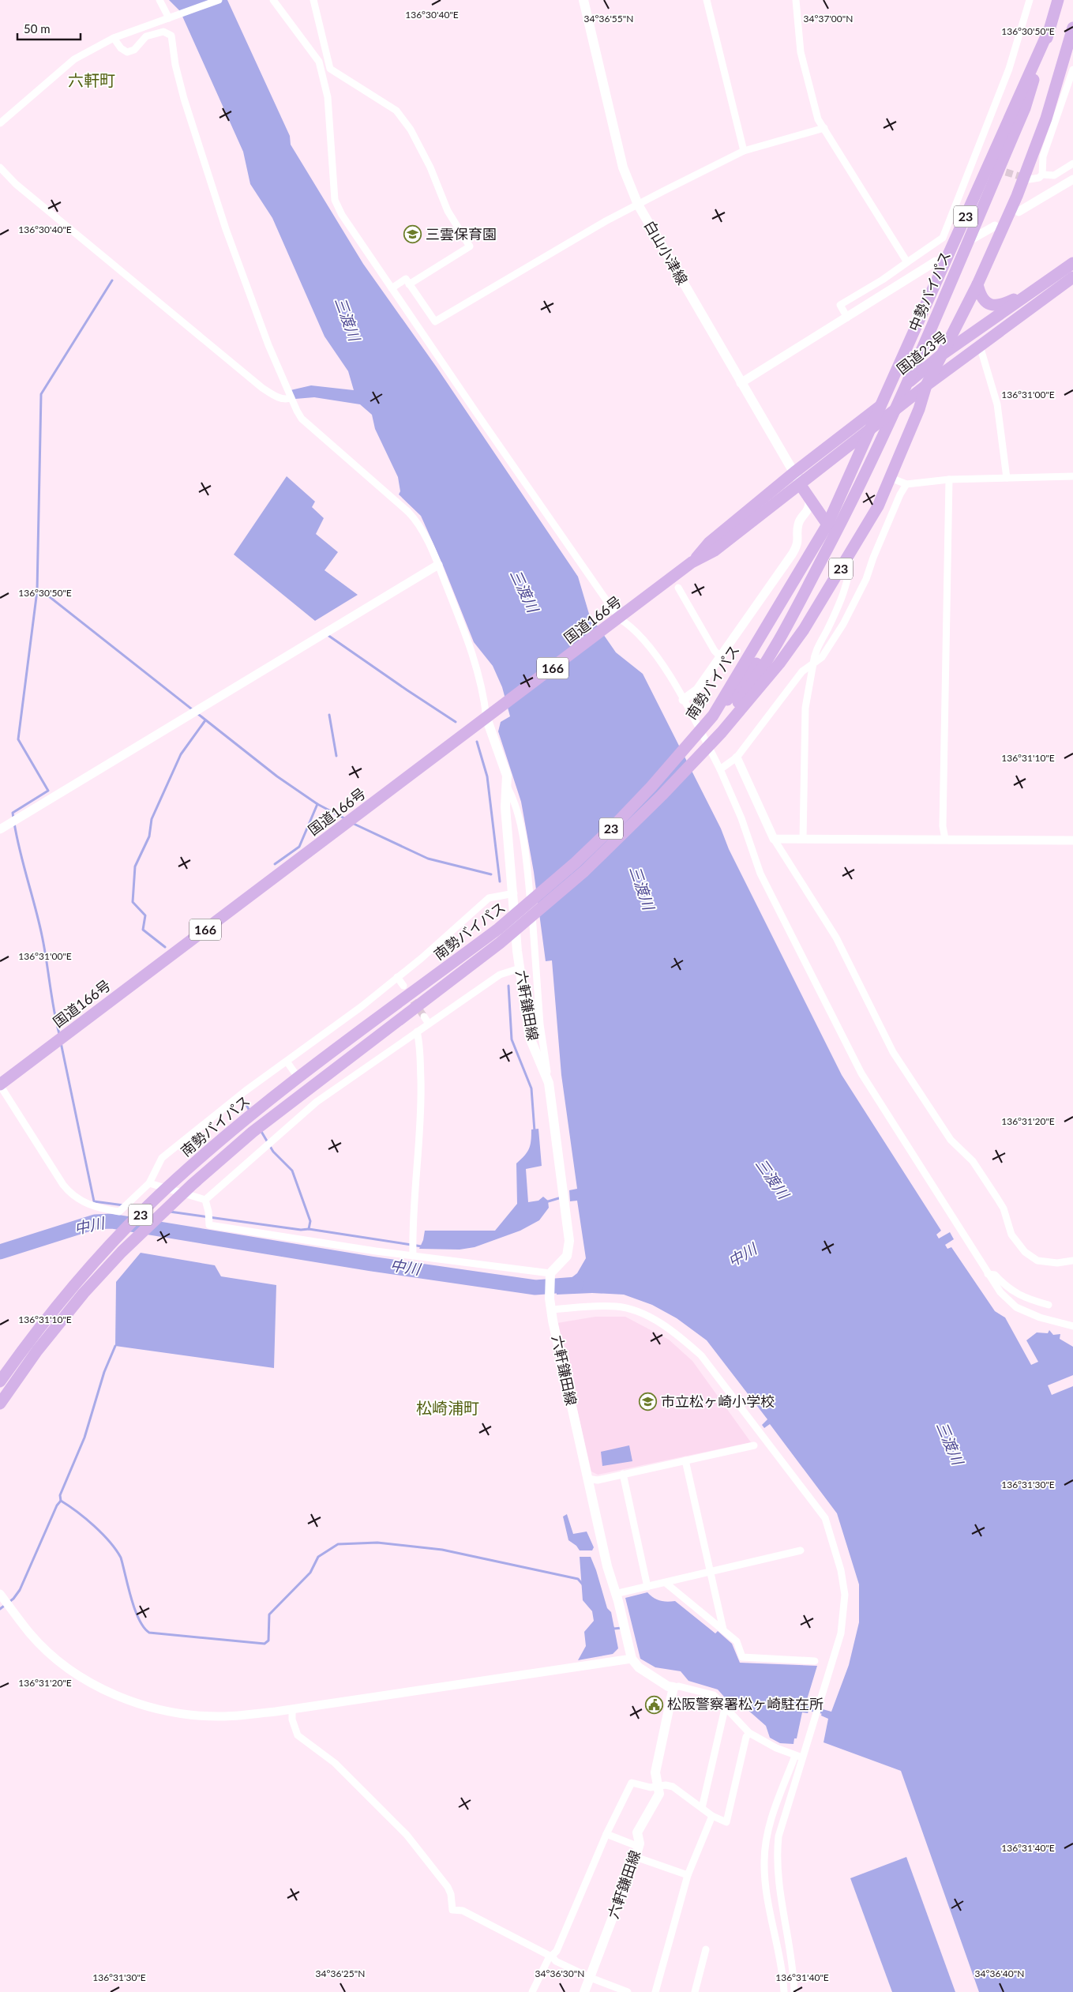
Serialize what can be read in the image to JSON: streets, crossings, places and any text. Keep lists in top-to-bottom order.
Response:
{
  "streets": {
    "highway": [
      "23",
      "中勢バイパス",
      "国道23号",
      "国道166号",
      "166",
      "南勢バイパス"
    ],
    "main road": ["白山小津線", "六軒鎌田線"]
  },
  "crossings": [
    ["23", "中勢バイパス"],
    ["23", "国道23号"],
    ["23", "南勢バイパス"],
    ["白山小津線", "国道23号"],
    ["白山小津線", "国道166号"],
    ["中勢バイパス", "南勢バイパス"],
    ["国道23号", "国道166号"],
    ["国道23号", "南勢バイパス"],
    ["国道166号", "六軒鎌田線"]
  ],
  "districts": ["六軒町", "松崎浦町"],
  "water": ["三渡川", "中川"],
  "places": {
    "school or university": ["三雲保育園", "市立松ヶ崎小学校"],
    "public building": ["松阪警察署松ヶ崎駐在所"]
  },
  "scale_bar": "50 m",
  "coordinates": [
    "136°30'40\"E",
    "34°36'55\"N",
    "34°37'00\"N",
    "136°30'50\"E",
    "136°31'00\"E",
    "136°31'10\"E",
    "136°31'20\"E",
    "136°31'30\"E",
    "136°31'40\"E",
    "34°36'25\"N",
    "34°36'30\"N",
    "34°36'40\"N"
  ]
}
